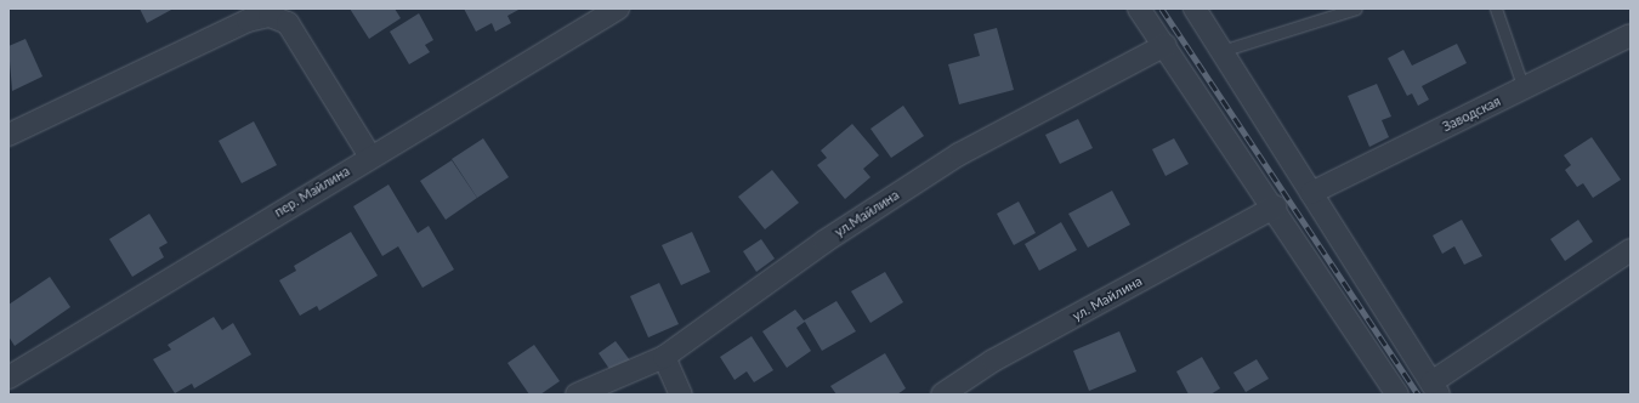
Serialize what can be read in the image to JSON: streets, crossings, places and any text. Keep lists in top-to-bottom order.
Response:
{
  "streets": {
    "street": [
      "Заводская",
      "пер. Майлина",
      "ул.Майлина",
      "ул. Майлина"
    ]
  }
}
